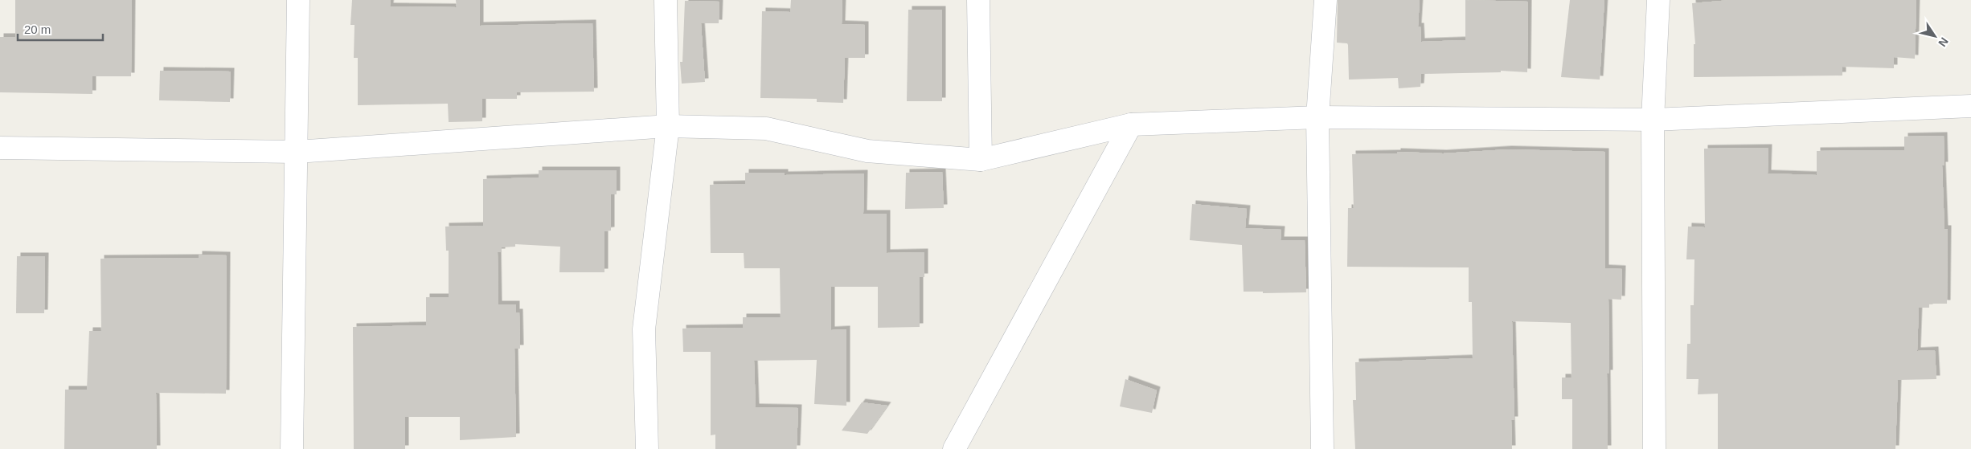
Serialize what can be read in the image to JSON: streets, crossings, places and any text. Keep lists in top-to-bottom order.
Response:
{
  "scale_bar": "20 m",
  "north": "bottom right"
}
